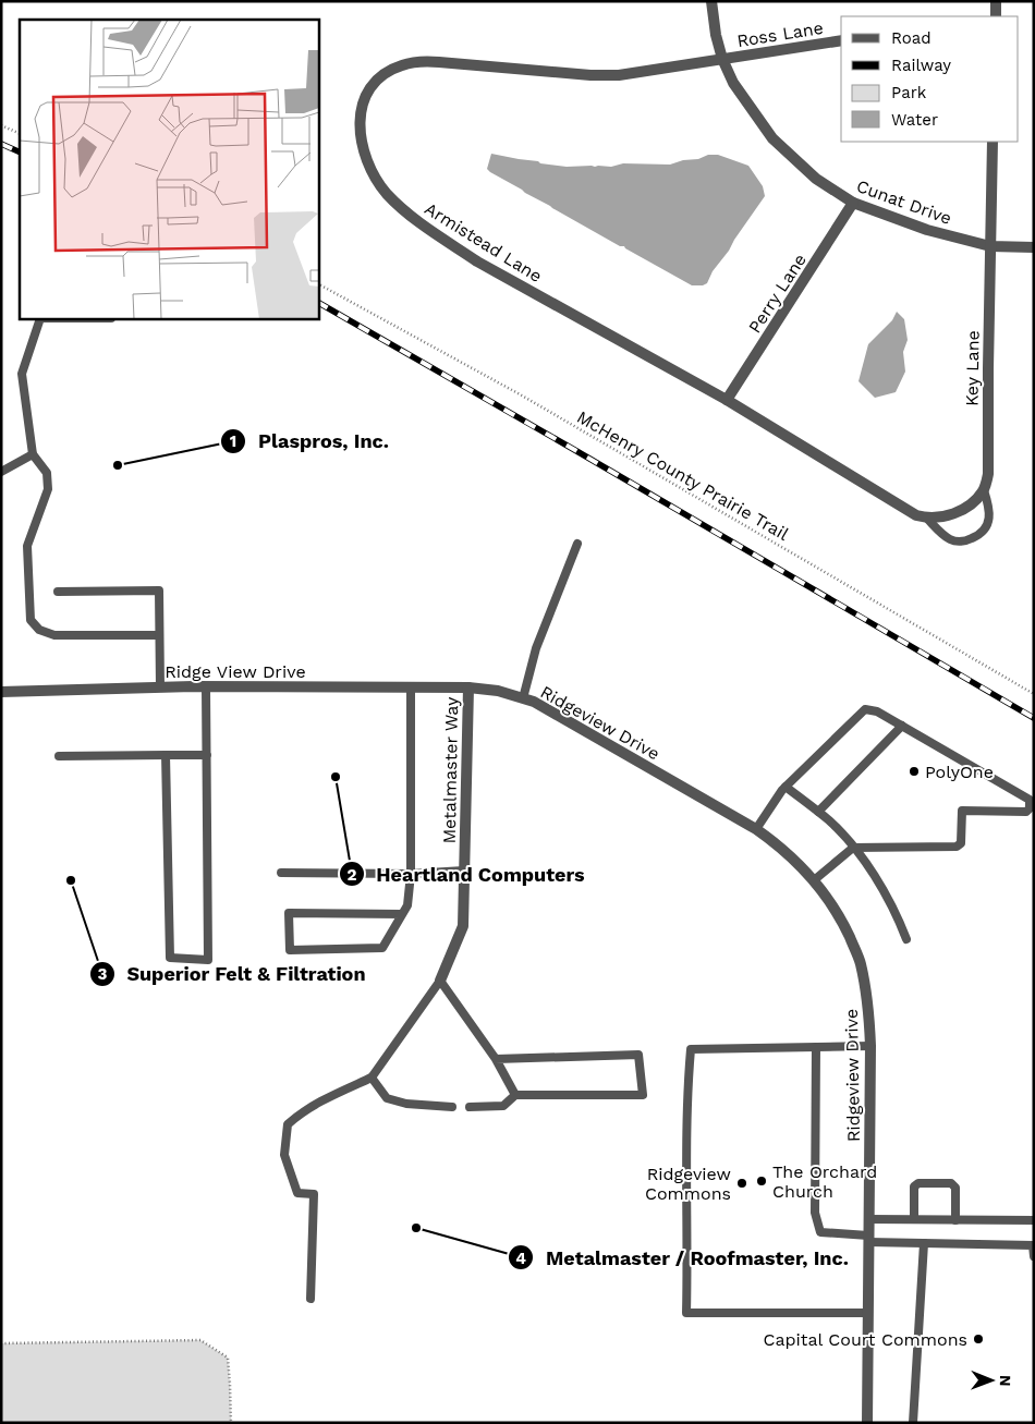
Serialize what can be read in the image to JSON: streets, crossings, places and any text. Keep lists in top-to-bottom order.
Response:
{
  "streets": {
    "street": [
      "Ross Lane",
      "Cunat Drive",
      "Armistead Lane",
      "Perry Lane",
      "Key Lane",
      "Ridge View Drive",
      "Ridgeview Drive",
      "Metalmaster Way"
    ],
    "path": ["McHenry County Prairie Trail"]
  },
  "crossings": [
    ["Ross Lane", "Cunat Drive"],
    ["Ross Lane", "Armistead Lane"],
    ["Cunat Drive", "Armistead Lane"],
    ["Cunat Drive", "Perry Lane"],
    ["Cunat Drive", "Key Lane"],
    ["Armistead Lane", "Perry Lane"],
    ["Armistead Lane", "Key Lane"],
    ["Perry Lane", "Key Lane"],
    ["Ridge View Drive", "Ridgeview Drive"],
    ["Ridge View Drive", "Metalmaster Way"],
    ["Ridgeview Drive", "Metalmaster Way"]
  ],
  "places": [
    "Plaspros, Inc.",
    "PolyOne",
    "Heartland Computers",
    "Superior Felt & Filtration",
    "The Orchard Church",
    "Ridgeview Commons",
    "Metalmaster / Roofmaster, Inc.",
    "Capital Court Commons"
  ],
  "legend": [
    "Road",
    "Railway",
    "Park",
    "Water"
  ],
  "north": "right"
}
